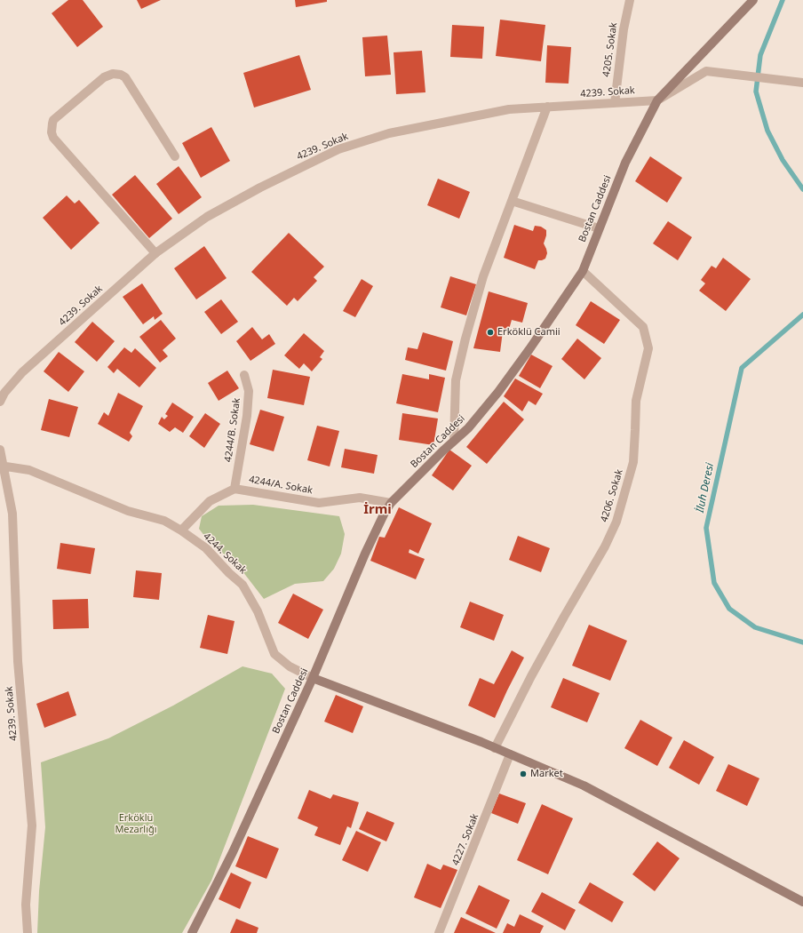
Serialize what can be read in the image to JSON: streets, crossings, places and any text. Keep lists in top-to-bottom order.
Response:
{
  "streets": {
    "street": [
      "4205. Sokak",
      "4239. Sokak",
      "Bostan Caddesi",
      "4244/B. Sokak",
      "4244/A. Sokak",
      "4206. Sokak",
      "4244. Sokak",
      "4227. Sokak"
    ]
  },
  "crossings": [
    ["4205. Sokak", "4239. Sokak"],
    ["4239. Sokak", "Bostan Caddesi"],
    ["4239. Sokak", "4244. Sokak"],
    ["Bostan Caddesi", "4244/A. Sokak"],
    ["Bostan Caddesi", "4206. Sokak"],
    ["Bostan Caddesi", "4244. Sokak"],
    ["4244/B. Sokak", "4244/A. Sokak"],
    ["4244/A. Sokak", "4244. Sokak"]
  ],
  "districts": ["İrmi"],
  "water": ["İluh Deresi"],
  "parks": ["Erköklü Mezarlığı"],
  "places": ["Erköklü Camii", "Market"]
}
